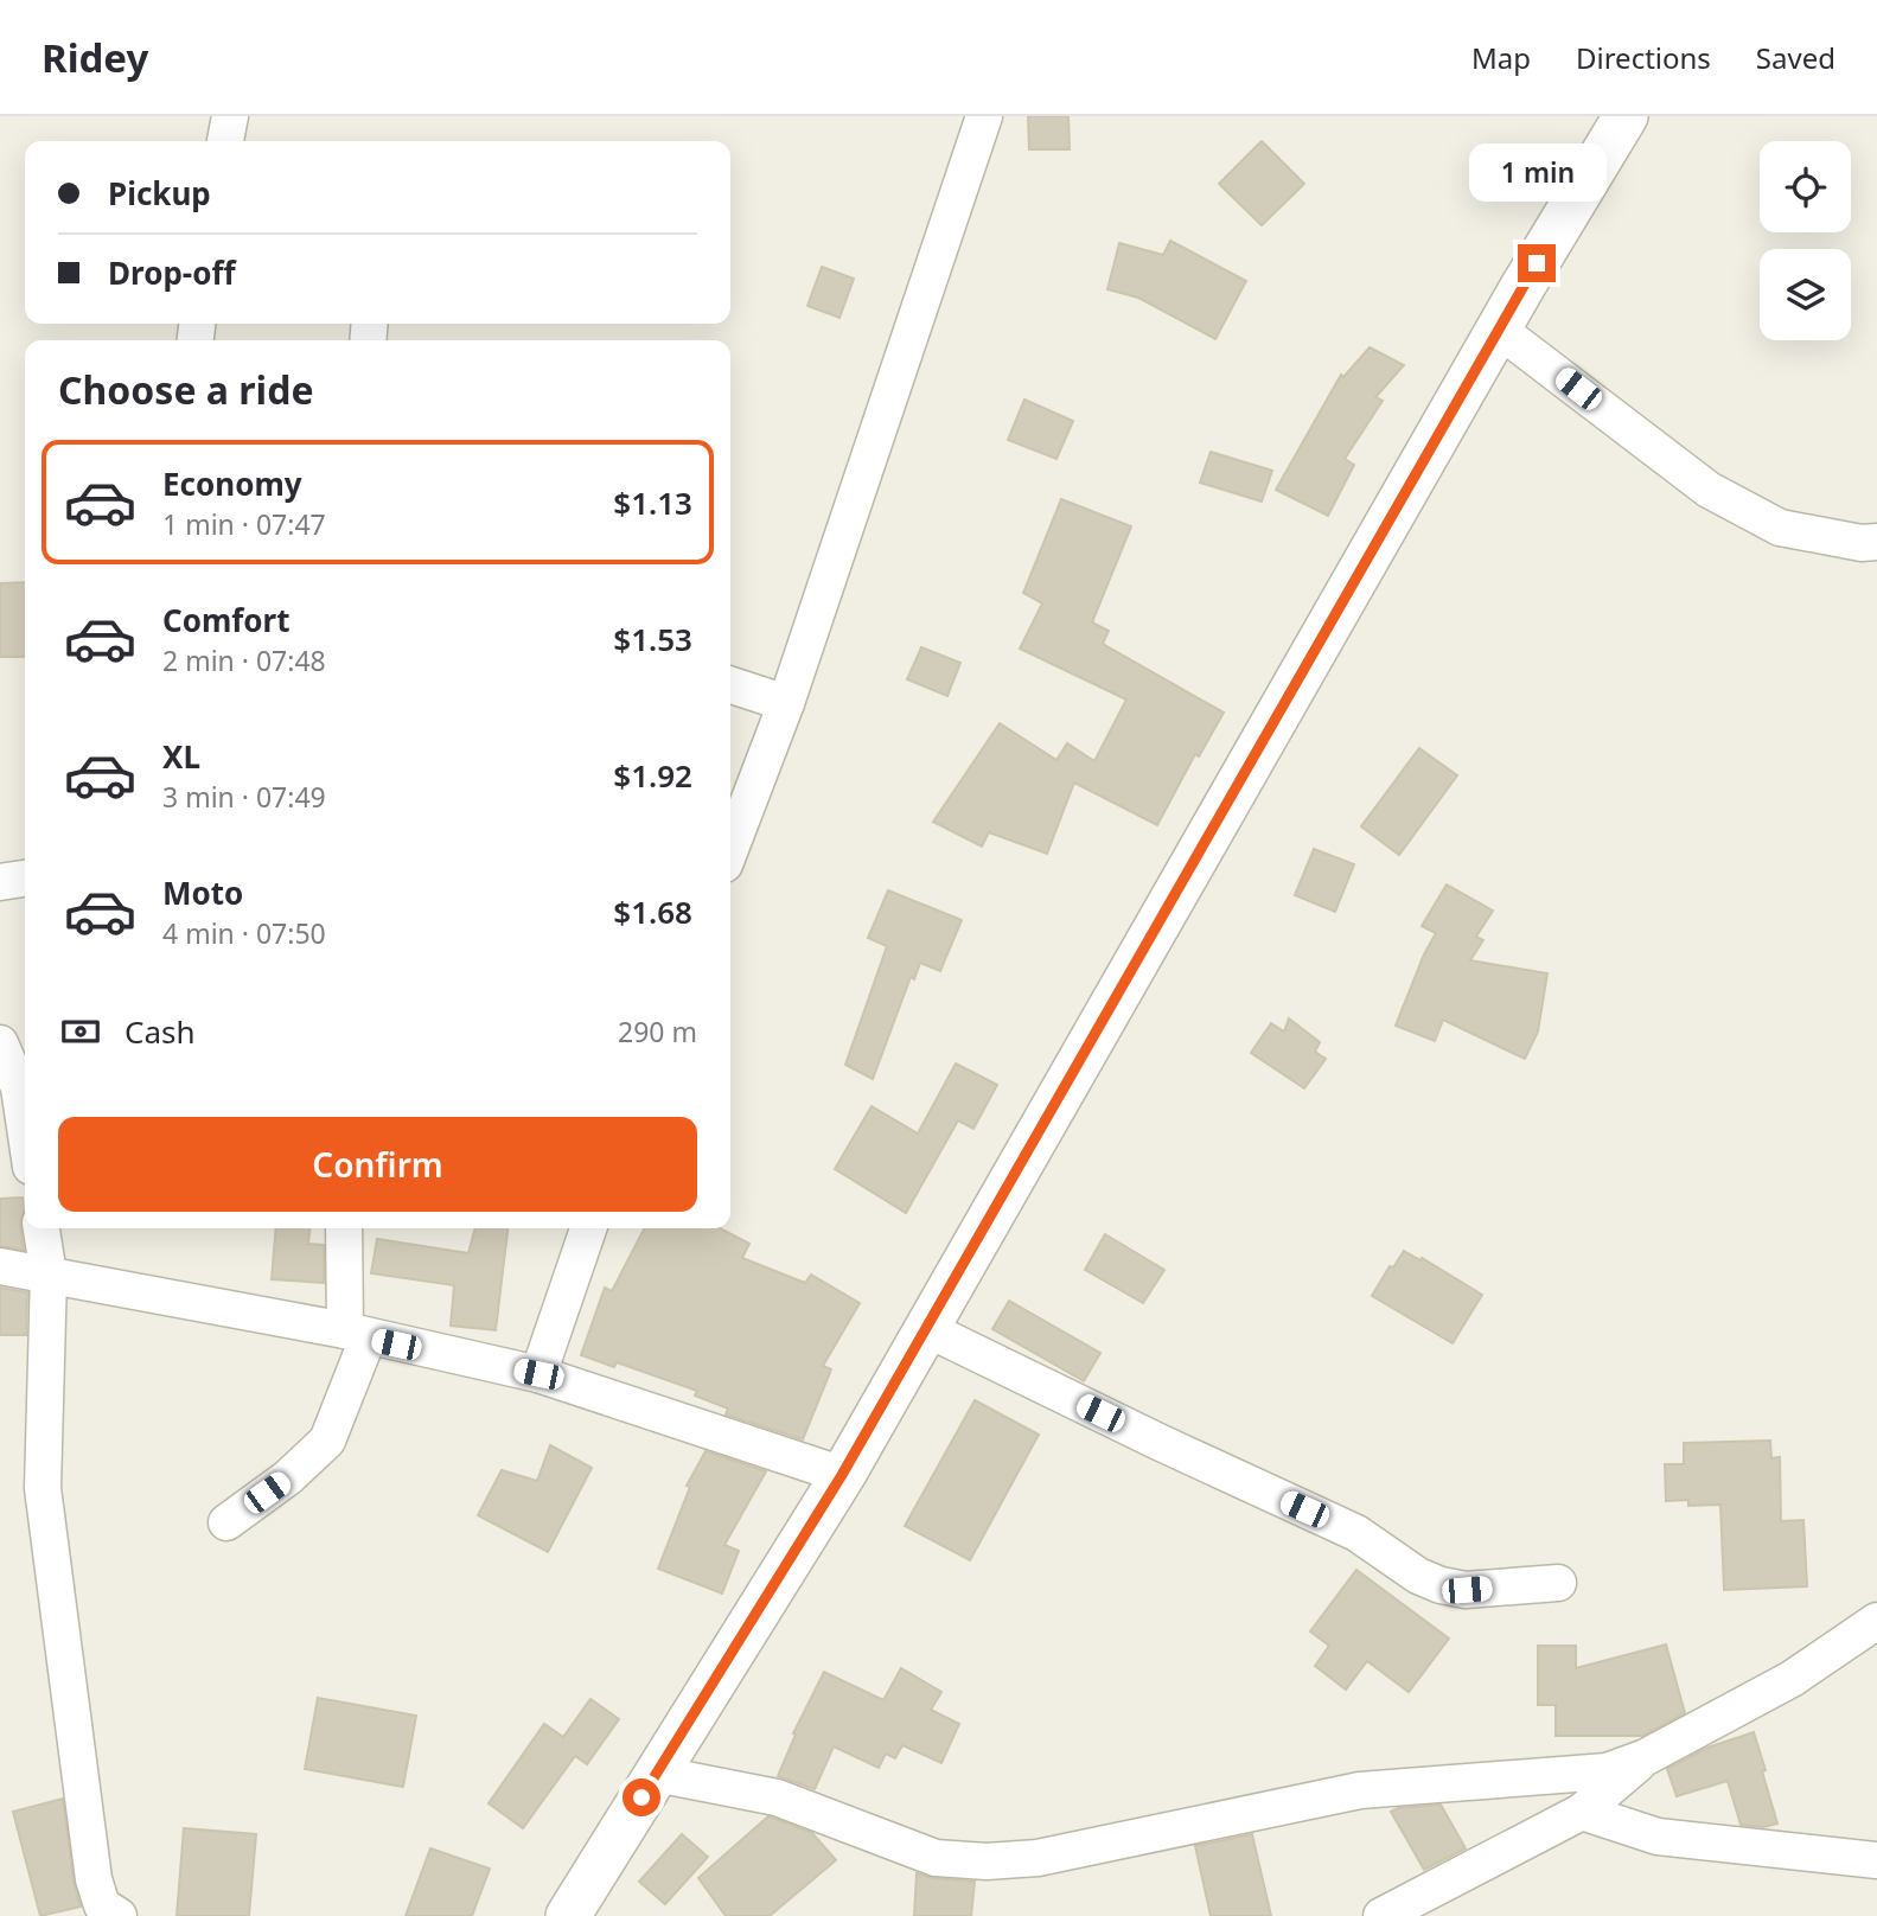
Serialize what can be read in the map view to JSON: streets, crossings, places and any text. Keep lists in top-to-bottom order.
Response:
{
  "page": {
    "header": "Ridey",
    "nav": ["Map", "Directions", "Saved"],
    "banner": ["Pickup", "Drop-off"],
    "bubble": "1 min",
    "heading": "Choose a ride",
    "list": [
      {
        "name": "Economy",
        "note": "1 min · 07:47",
        "value": "$1.13"
      },
      {
        "name": "Comfort",
        "note": "2 min · 07:48",
        "value": "$1.53"
      },
      {
        "name": "XL",
        "note": "3 min · 07:49",
        "value": "$1.92"
      },
      {
        "name": "Moto",
        "note": "4 min · 07:50",
        "value": "$1.68"
      }
    ],
    "pay": ["Cash", "290 m"],
    "buttons": "Confirm"
  }
}
